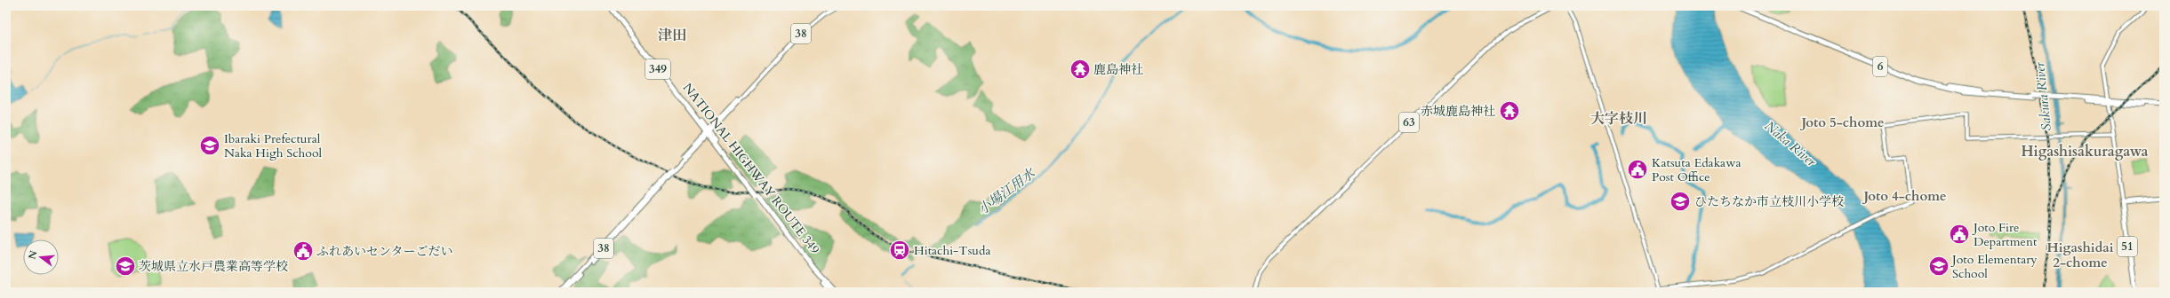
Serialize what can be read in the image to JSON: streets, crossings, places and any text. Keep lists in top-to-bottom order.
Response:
{
  "streets": {
    "highway": [
      "6",
      "349",
      "NATIONAL HIGHWAY ROUTE 349",
      "51"
    ],
    "main road": ["38", "63"]
  },
  "crossings": [
    ["38", "NATIONAL HIGHWAY ROUTE 349"]
  ],
  "districts": [
    "津田",
    "大字枝川",
    "Joto 5-chome",
    "Higashisakuragawa",
    "Joto 4-chome",
    "Higashidai 2-chome"
  ],
  "water": ["Sakura River", "Naka River", "小場江用水"],
  "places": {
    "temple": ["鹿島神社", "赤城鹿島神社"],
    "school or university": [
      "Ibaraki Prefectural Naka High School",
      "ひたちなか市立枝川小学校",
      "茨城県立水戸農業高等学校",
      "Joto Elementary School"
    ],
    "public building": ["Katsuta Edakawa Post Office", "Joto Fire Department", "ふれあいセンターごだい"],
    "station": ["Hitachi-Tsuda"]
  },
  "north": "left"
}
